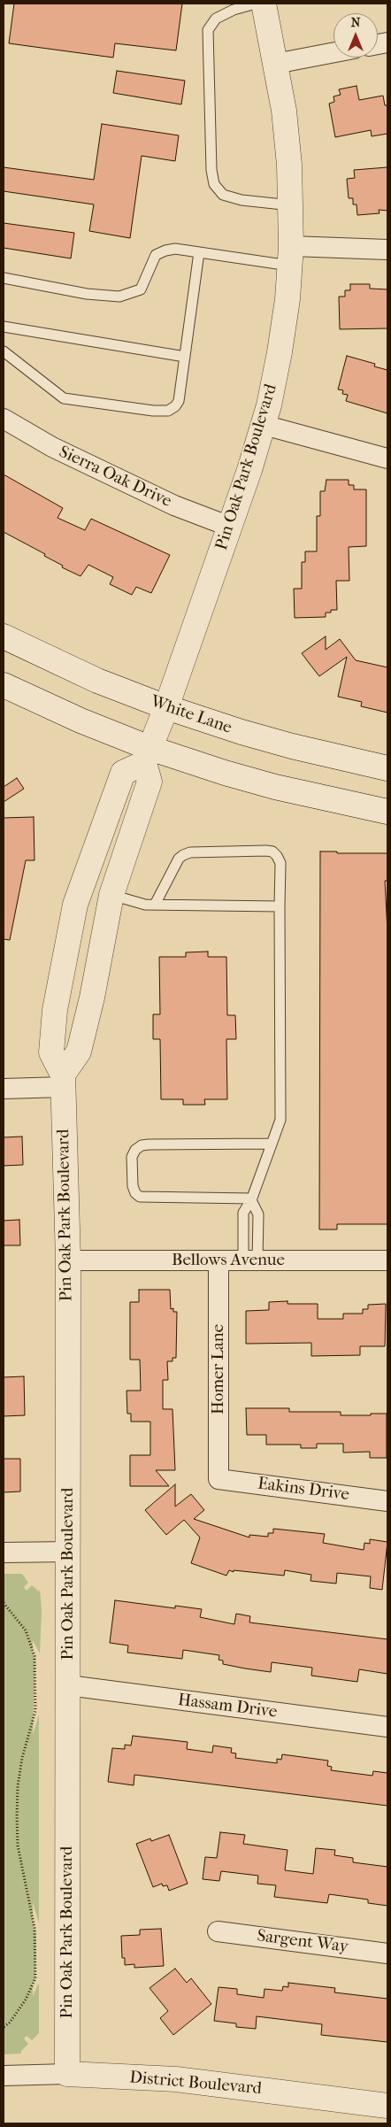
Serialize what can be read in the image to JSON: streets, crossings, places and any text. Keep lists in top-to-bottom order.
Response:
{
  "streets": {
    "street": [
      "Pin Oak Park Boulevard",
      "Sierra Oak Drive",
      "White Lane",
      "Bellows Avenue",
      "Homer Lane",
      "Eakins Drive",
      "Hassam Drive",
      "Sargent Way",
      "District Boulevard"
    ]
  },
  "crossings": [
    ["Pin Oak Park Boulevard", "Sierra Oak Drive"],
    ["Pin Oak Park Boulevard", "White Lane"],
    ["Pin Oak Park Boulevard", "Bellows Avenue"],
    ["Pin Oak Park Boulevard", "Hassam Drive"],
    ["Pin Oak Park Boulevard", "District Boulevard"],
    ["Bellows Avenue", "Homer Lane"],
    ["Homer Lane", "Eakins Drive"]
  ],
  "north": "top"
}
